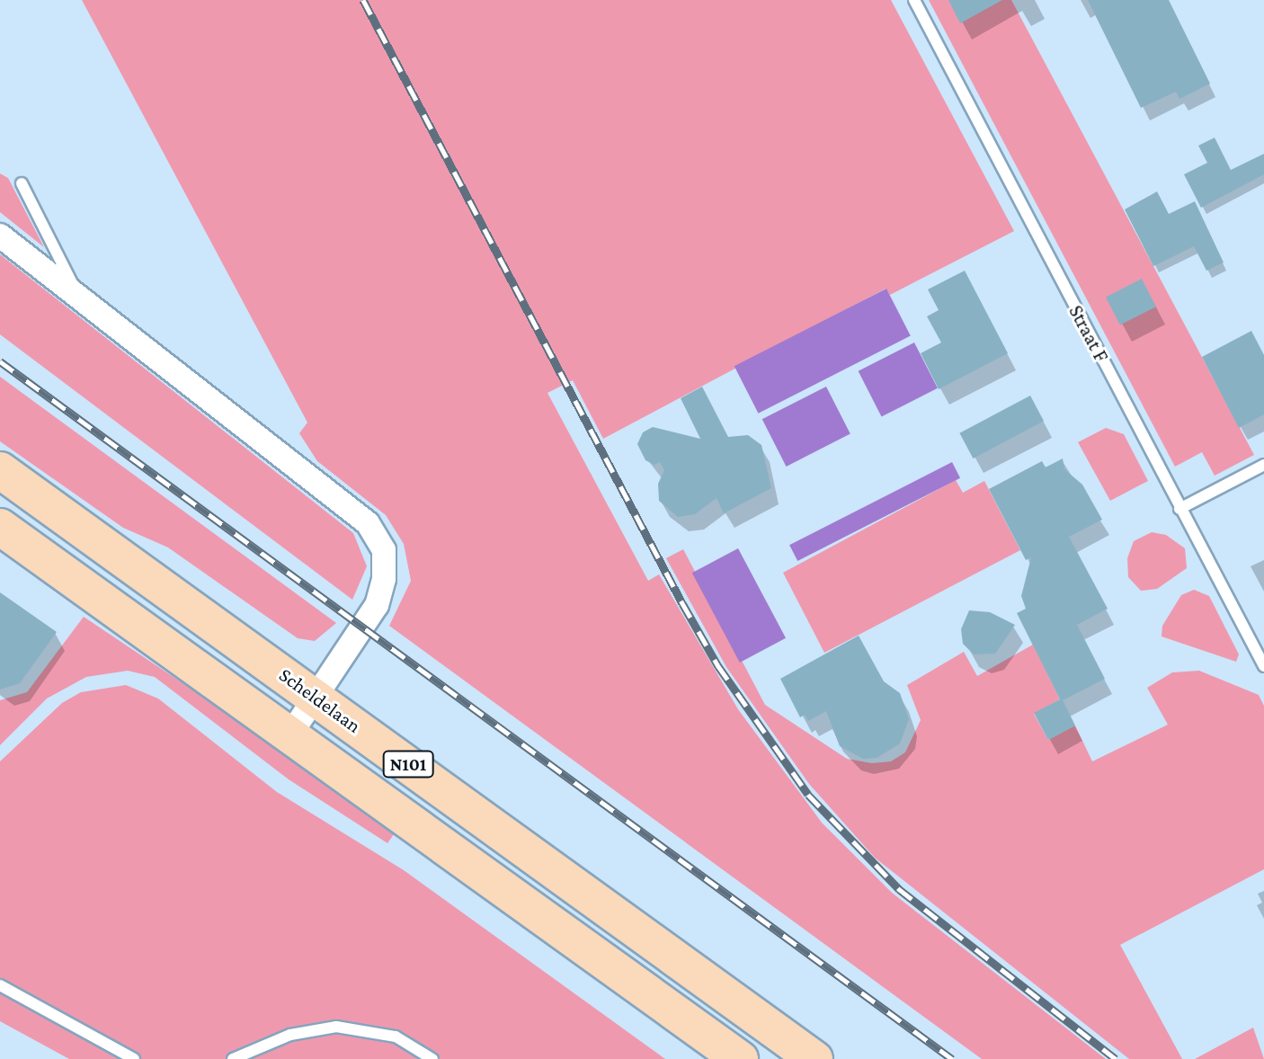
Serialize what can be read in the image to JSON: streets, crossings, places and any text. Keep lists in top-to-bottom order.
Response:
{
  "streets": {
    "main road": ["Scheldelaan", "N101"],
    "lane": ["Straat F"]
  }
}
